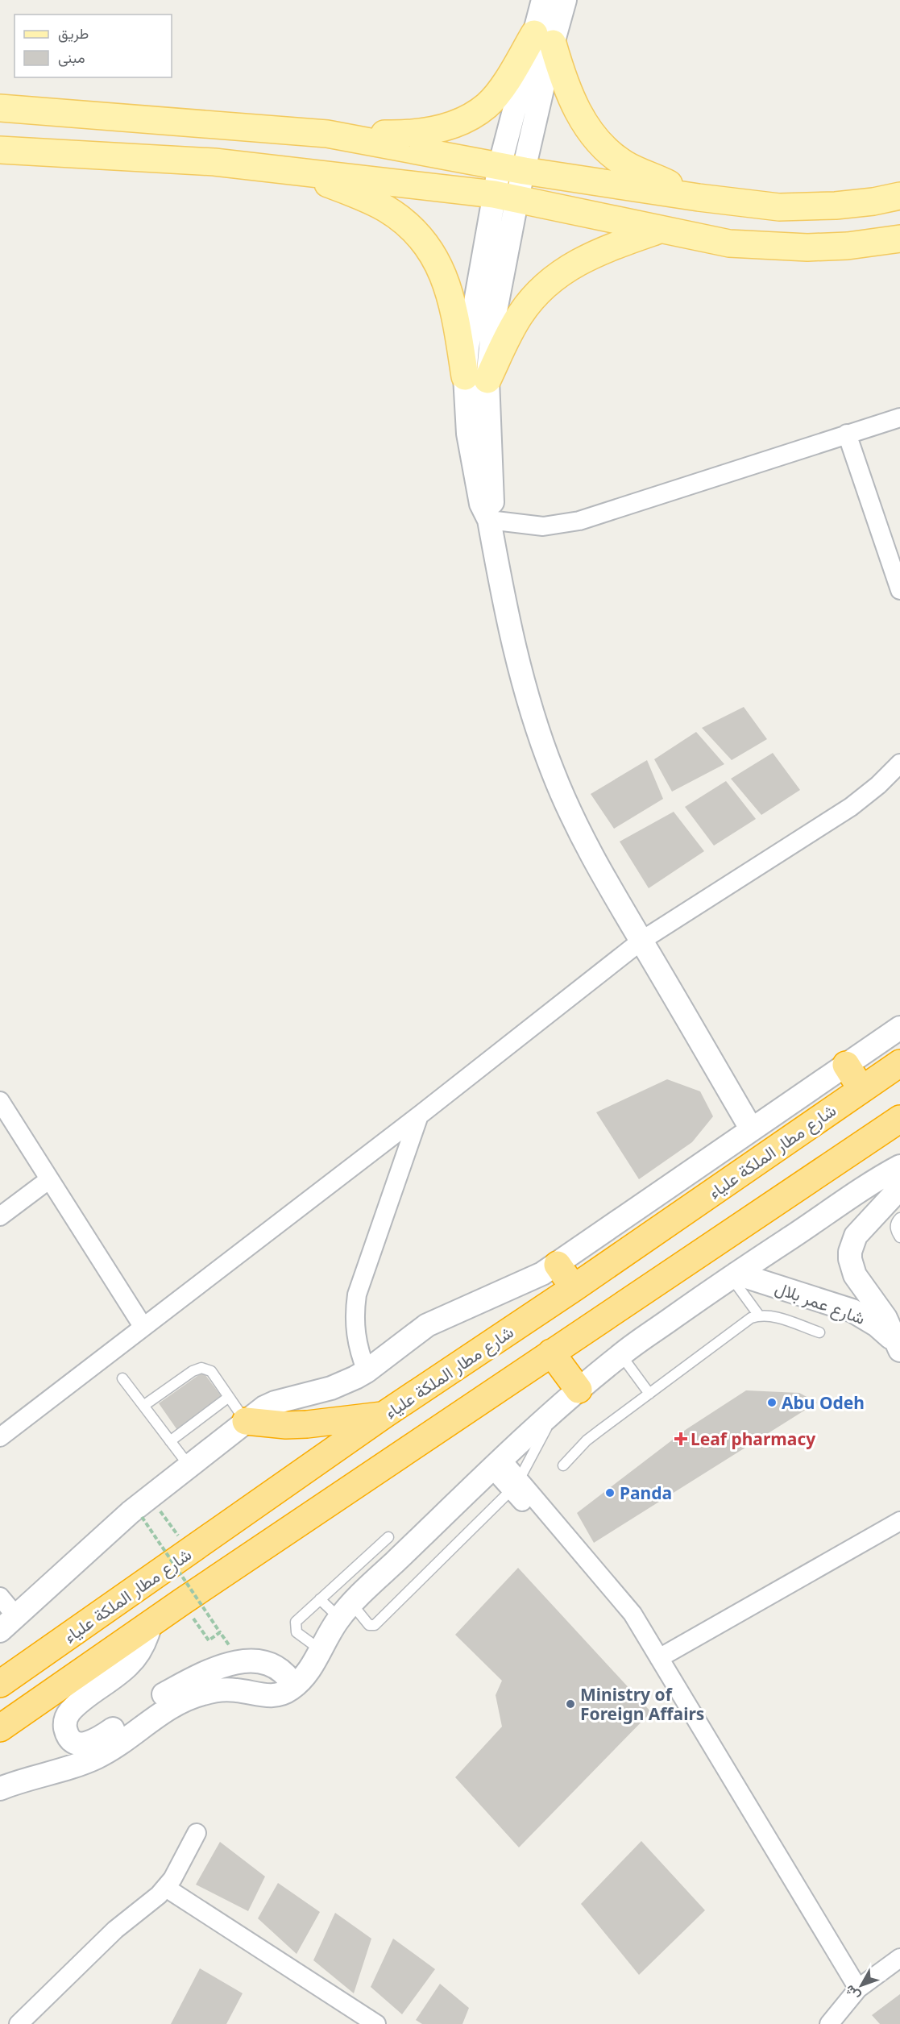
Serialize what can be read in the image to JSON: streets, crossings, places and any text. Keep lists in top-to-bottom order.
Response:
{
  "streets": {
    "highway": ["شارع مطار الملكة علياء"],
    "street": ["شارع عمر بلال"]
  },
  "places": {
    "other": ["Abu Odeh", "Panda", "Ministry of Foreign Affairs"],
    "health": ["Leaf pharmacy"]
  },
  "legend": ["طريق", "مبنى"],
  "north": "bottom left"
}
